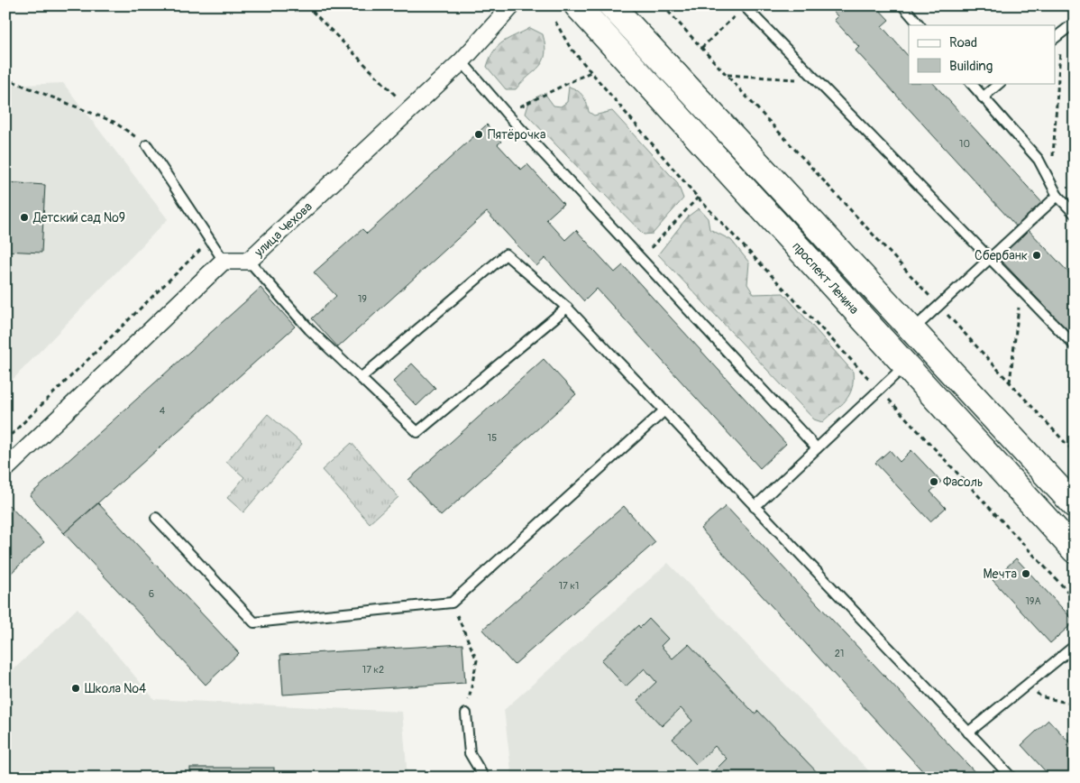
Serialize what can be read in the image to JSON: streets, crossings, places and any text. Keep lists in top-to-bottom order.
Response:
{
  "streets": {
    "main road": ["проспект Ленина"],
    "street": ["улица Чехова"]
  },
  "places": [
    "Пятёрочка",
    "Детский сад №9",
    "Сбербанк",
    "Фасоль",
    "Мечта",
    "Школа №4"
  ],
  "house_numbers": [
    "10",
    "19",
    "4",
    "15",
    "17 к1",
    "6",
    "19А",
    "21",
    "17 к2"
  ],
  "legend": ["Road", "Building"]
}
